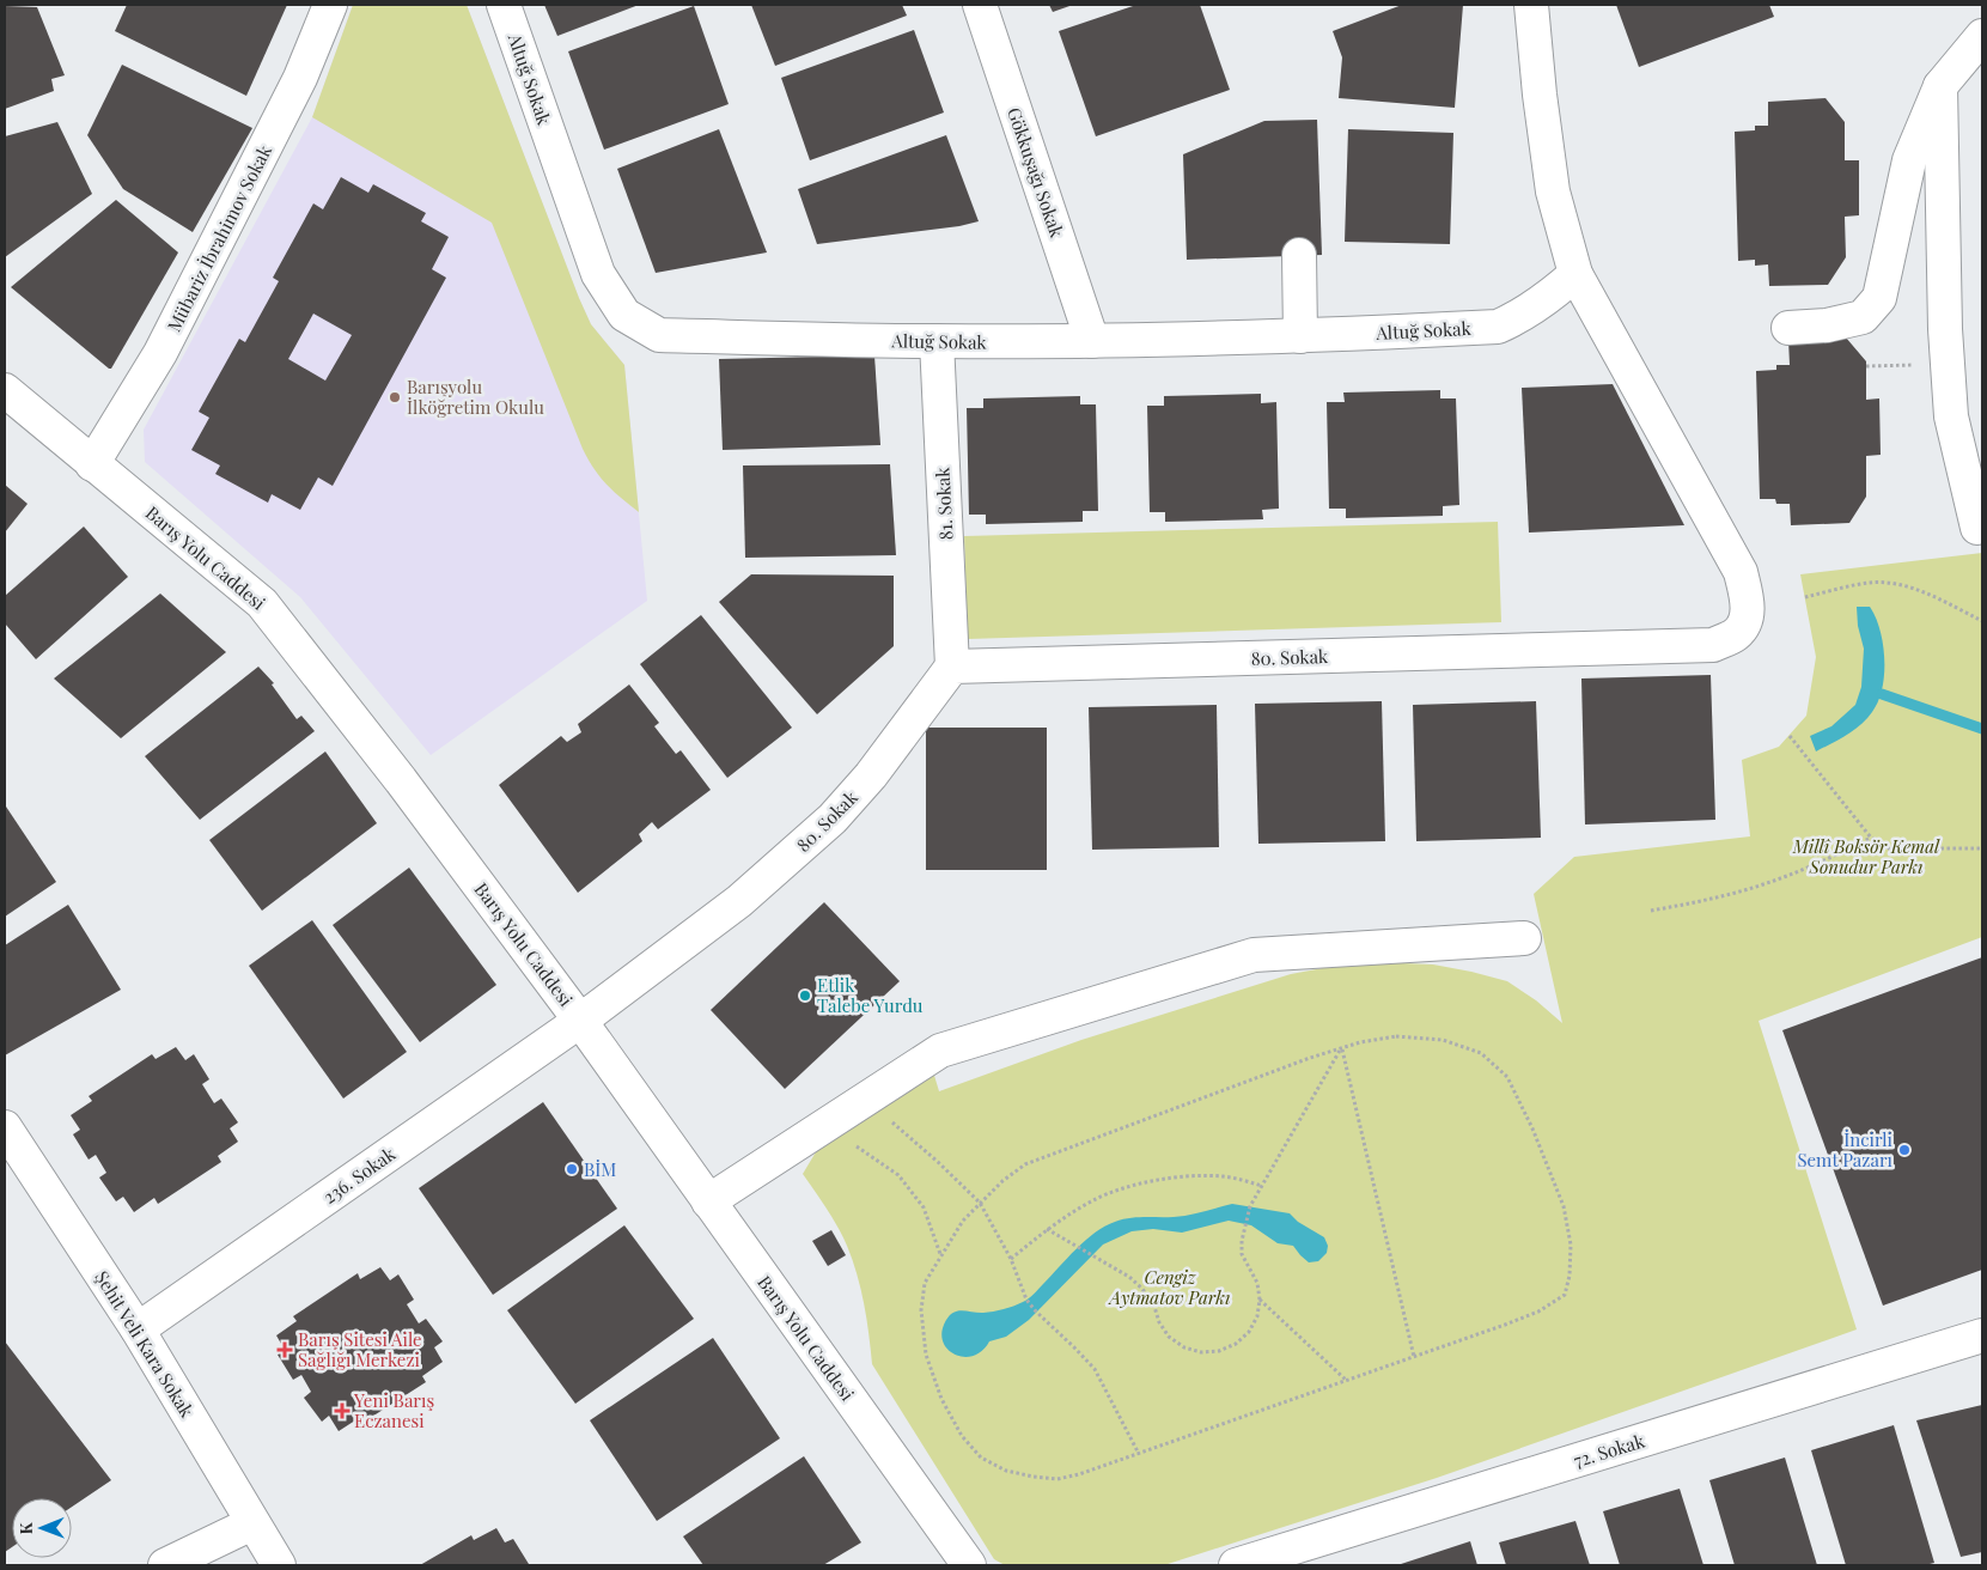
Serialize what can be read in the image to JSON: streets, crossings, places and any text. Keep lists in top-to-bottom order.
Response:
{
  "streets": {
    "street": [
      "Altuğ Sokak",
      "Gökkuşağı Sokak",
      "Mübariz İbrahimov Sokak",
      "81. Sokak",
      "Barış Yolu Caddesi",
      "80. Sokak",
      "236. Sokak",
      "Şehit Veli Kara Sokak",
      "72. Sokak"
    ]
  },
  "crossings": [
    ["Altuğ Sokak", "Gökkuşağı Sokak"],
    ["Altuğ Sokak", "81. Sokak"],
    ["Altuğ Sokak", "80. Sokak"],
    ["Mübariz İbrahimov Sokak", "Barış Yolu Caddesi"],
    ["81. Sokak", "80. Sokak"],
    ["Barış Yolu Caddesi", "80. Sokak"],
    ["Barış Yolu Caddesi", "236. Sokak"],
    ["80. Sokak", "236. Sokak"],
    ["236. Sokak", "Şehit Veli Kara Sokak"]
  ],
  "parks": ["Millî Boksör Kemal Sonudur Parkı", "Cengiz Aytmatov Parkı"],
  "places": {
    "other": [
      "Barışyolu İlköğretim Okulu",
      "Etlik Talebe Yurdu",
      "İncirli Semt Pazarı",
      "BİM"
    ],
    "health": ["Barış Sitesi Aile Sağlığı Merkezi", "Yeni Barış Eczanesi"]
  },
  "north": "left"
}
